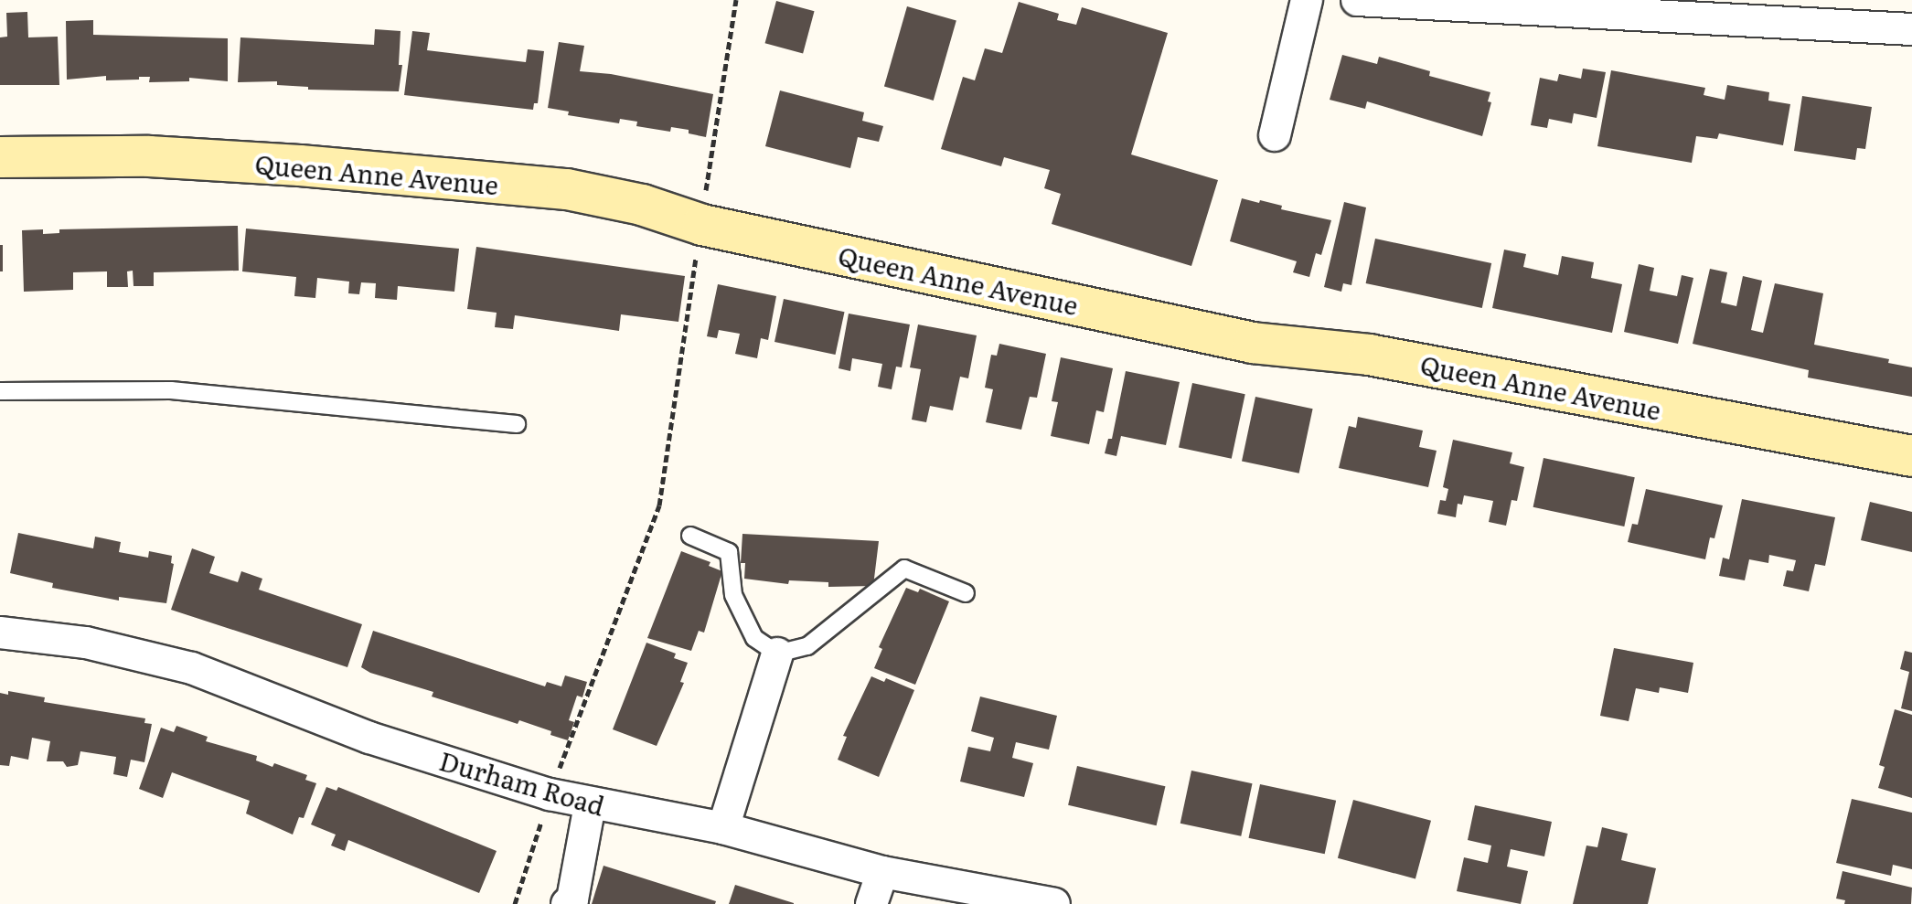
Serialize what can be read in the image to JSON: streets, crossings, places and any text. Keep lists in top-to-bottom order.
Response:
{
  "streets": {
    "street": ["Queen Anne Avenue", "Durham Road"]
  }
}
